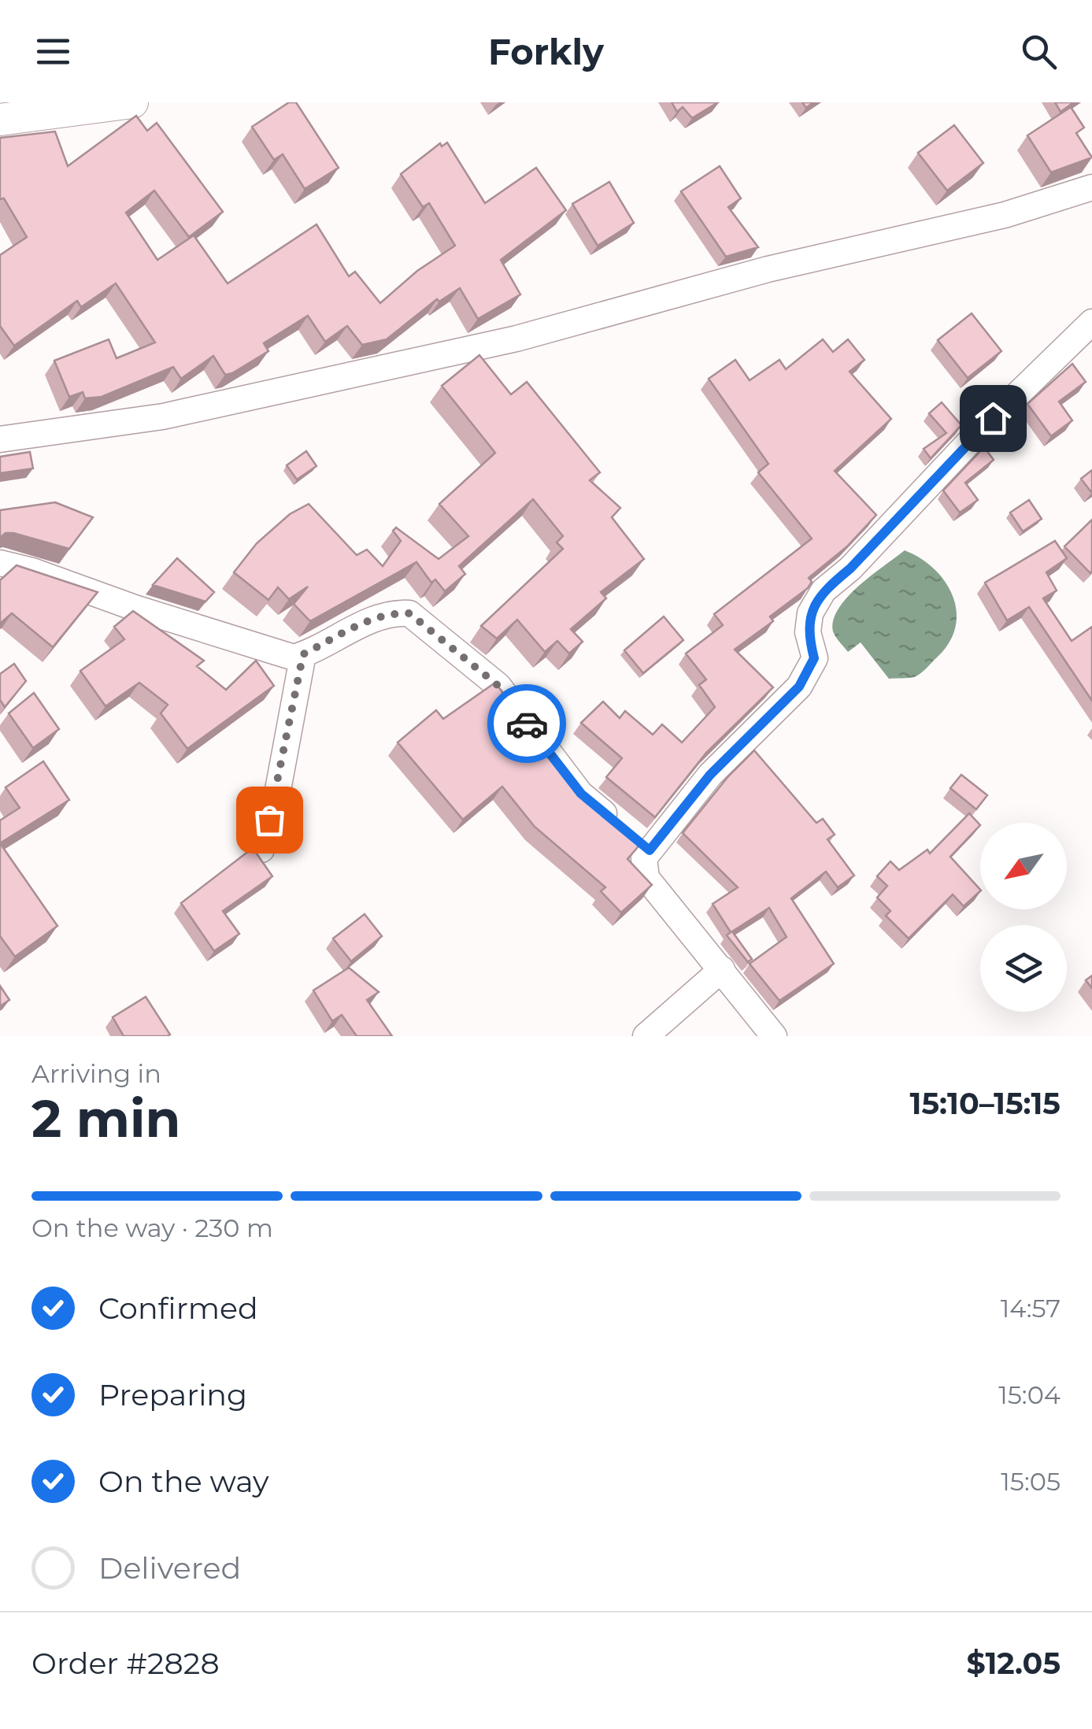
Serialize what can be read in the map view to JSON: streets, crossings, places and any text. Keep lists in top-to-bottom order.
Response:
{
  "north": "bottom left",
  "page": {
    "header": "Forkly",
    "heading": ["2 min", "Arriving in", "15:10–15:15"],
    "panel": ["Order #2828", "$12.05"],
    "bar": "On the way · 230 m",
    "list": [
      ["Confirmed", "14:57"],
      ["Preparing", "15:04"],
      ["On the way", "15:05"],
      "Delivered"
    ]
  }
}
